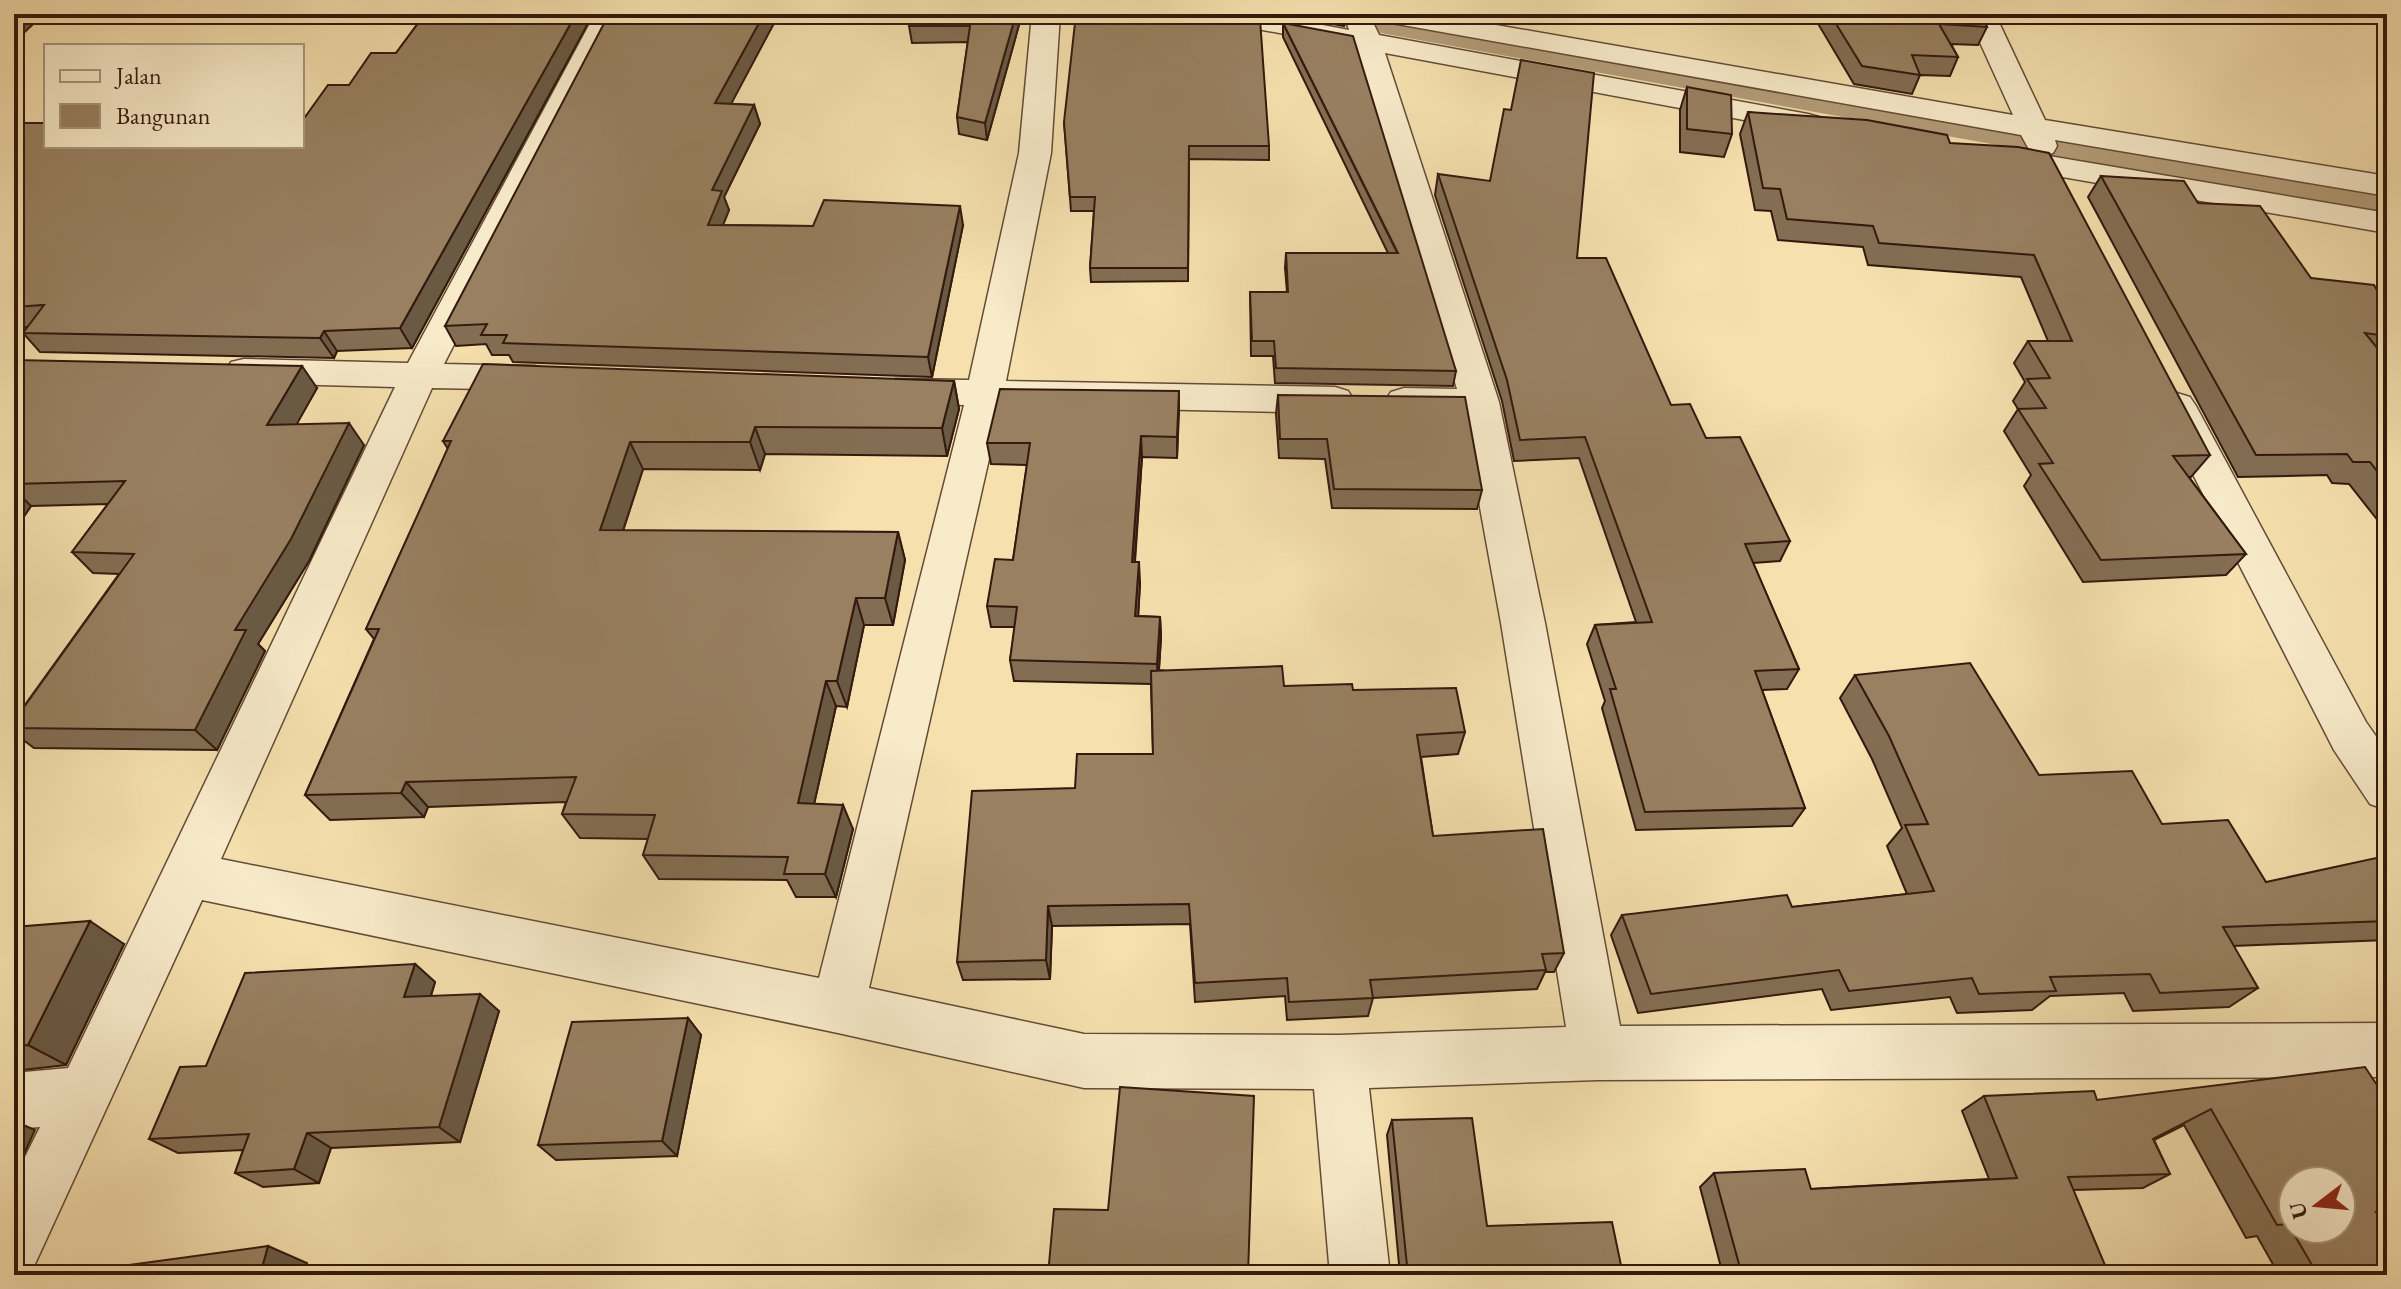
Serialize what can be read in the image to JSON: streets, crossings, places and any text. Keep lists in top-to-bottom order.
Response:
{
  "legend": ["Jalan", "Bangunan"],
  "north": "left"
}
